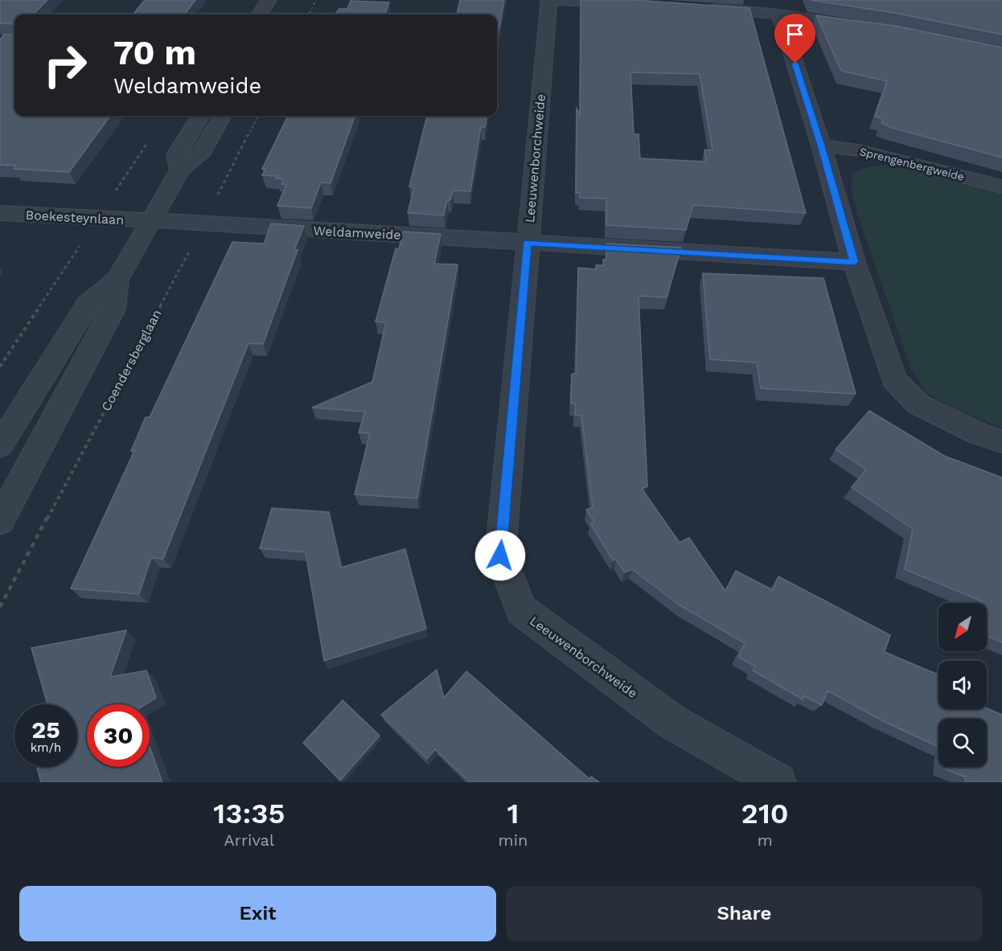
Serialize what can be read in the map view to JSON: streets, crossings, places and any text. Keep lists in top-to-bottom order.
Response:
{
  "streets": {
    "street": [
      "Leeuwenborchweide",
      "Sprengenbergweide",
      "Boekesteynlaan",
      "Weldamweide"
    ],
    "path": ["Coendersberglaan"]
  },
  "crossings": [
    ["Leeuwenborchweide", "Weldamweide"],
    ["Boekesteynlaan", "Weldamweide"],
    ["Weldamweide", "Coendersberglaan"]
  ],
  "north": "bottom left",
  "page": {
    "turn": ["70 m", "Weldamweide"],
    "speed": "25 km/h",
    "limit": "30",
    "eta": [
      "13:35",
      "Arrival",
      "1",
      "min",
      "210",
      "m"
    ],
    "buttons": ["Exit", "Share"]
  }
}
